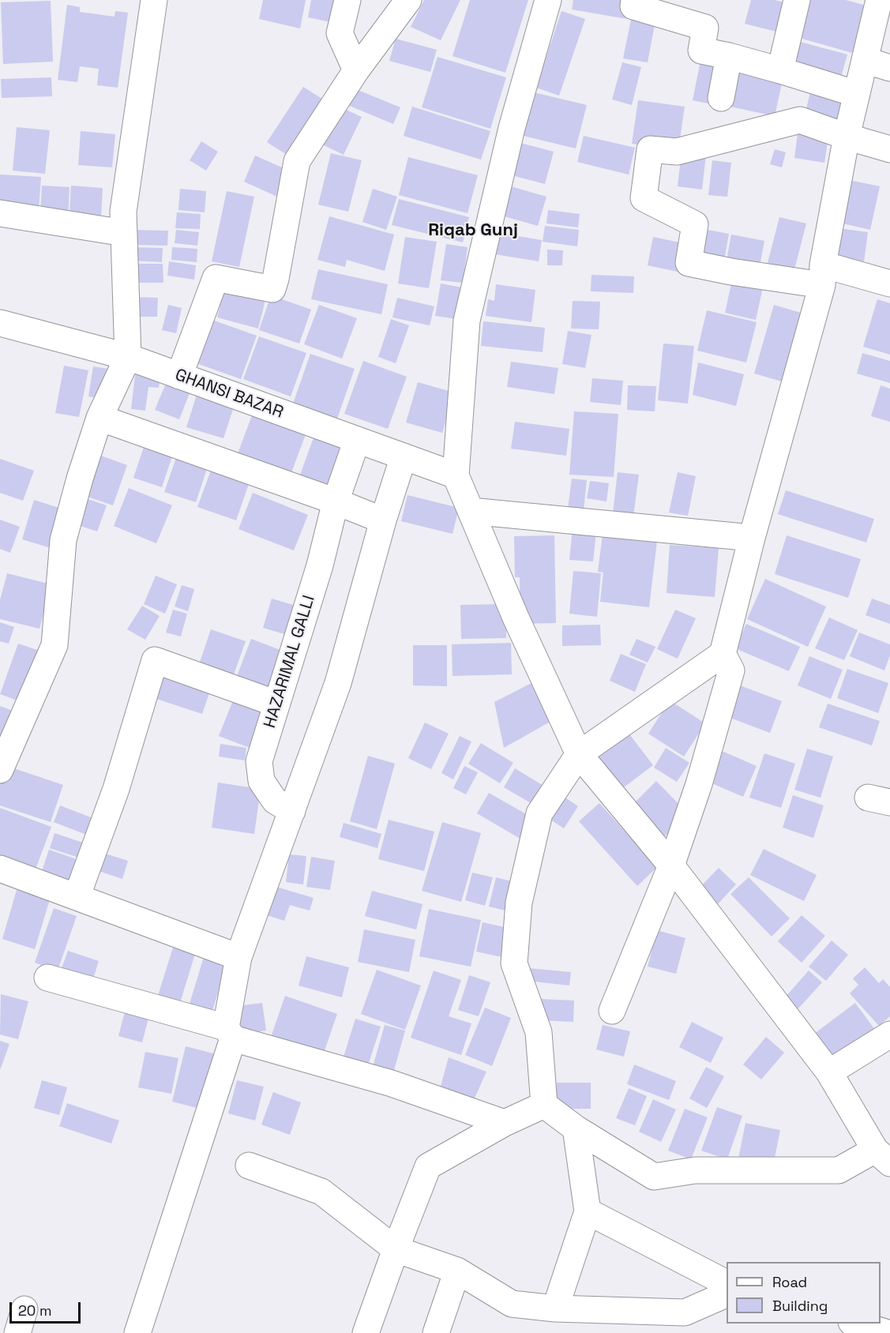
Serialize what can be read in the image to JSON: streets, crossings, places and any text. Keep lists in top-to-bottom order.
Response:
{
  "streets": {
    "street": ["GHANSI BAZAR", "HAZARIMAL GALLI"]
  },
  "crossings": [
    ["GHANSI BAZAR", "HAZARIMAL GALLI"]
  ],
  "districts": ["Riqab Gunj"],
  "legend": ["Road", "Building"],
  "scale_bar": "20 m"
}
